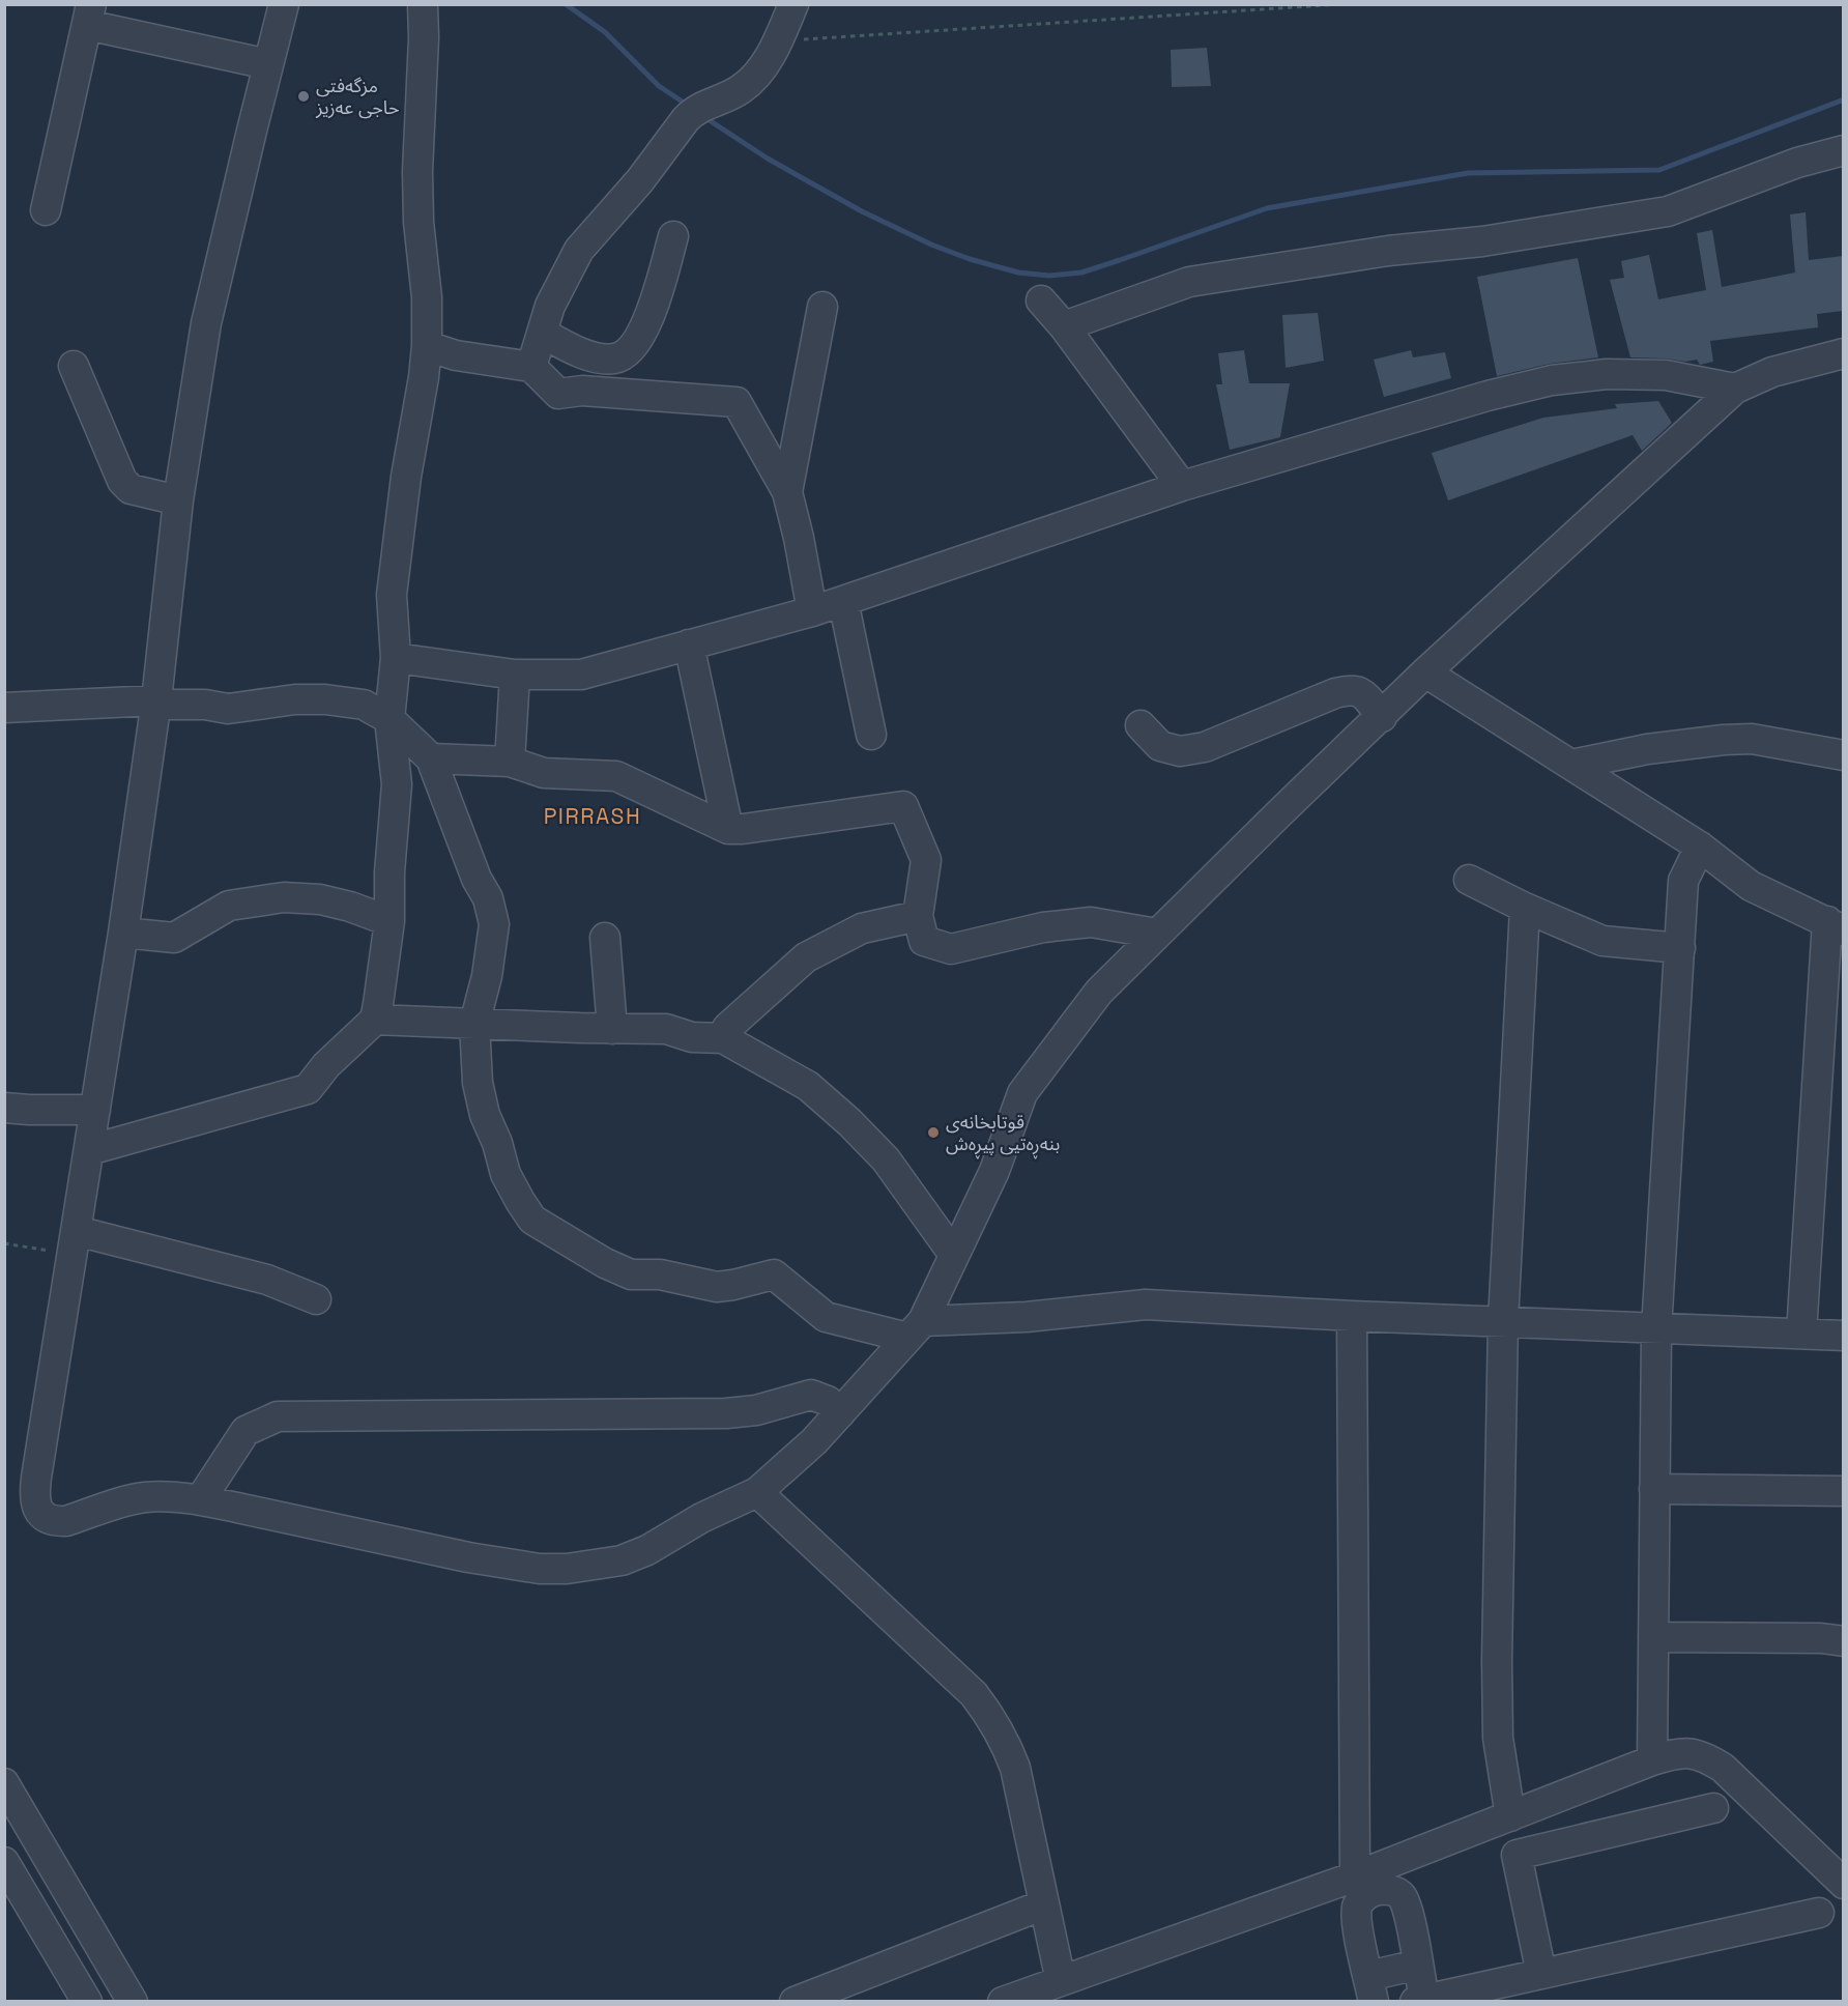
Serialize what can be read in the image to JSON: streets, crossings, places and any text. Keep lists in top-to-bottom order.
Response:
{
  "districts": ["PIRRASH"],
  "places": ["مزگەفتی حاجی عەزیز", "قوتابخانەی بنەڕەتیی پیڕەش"]
}
